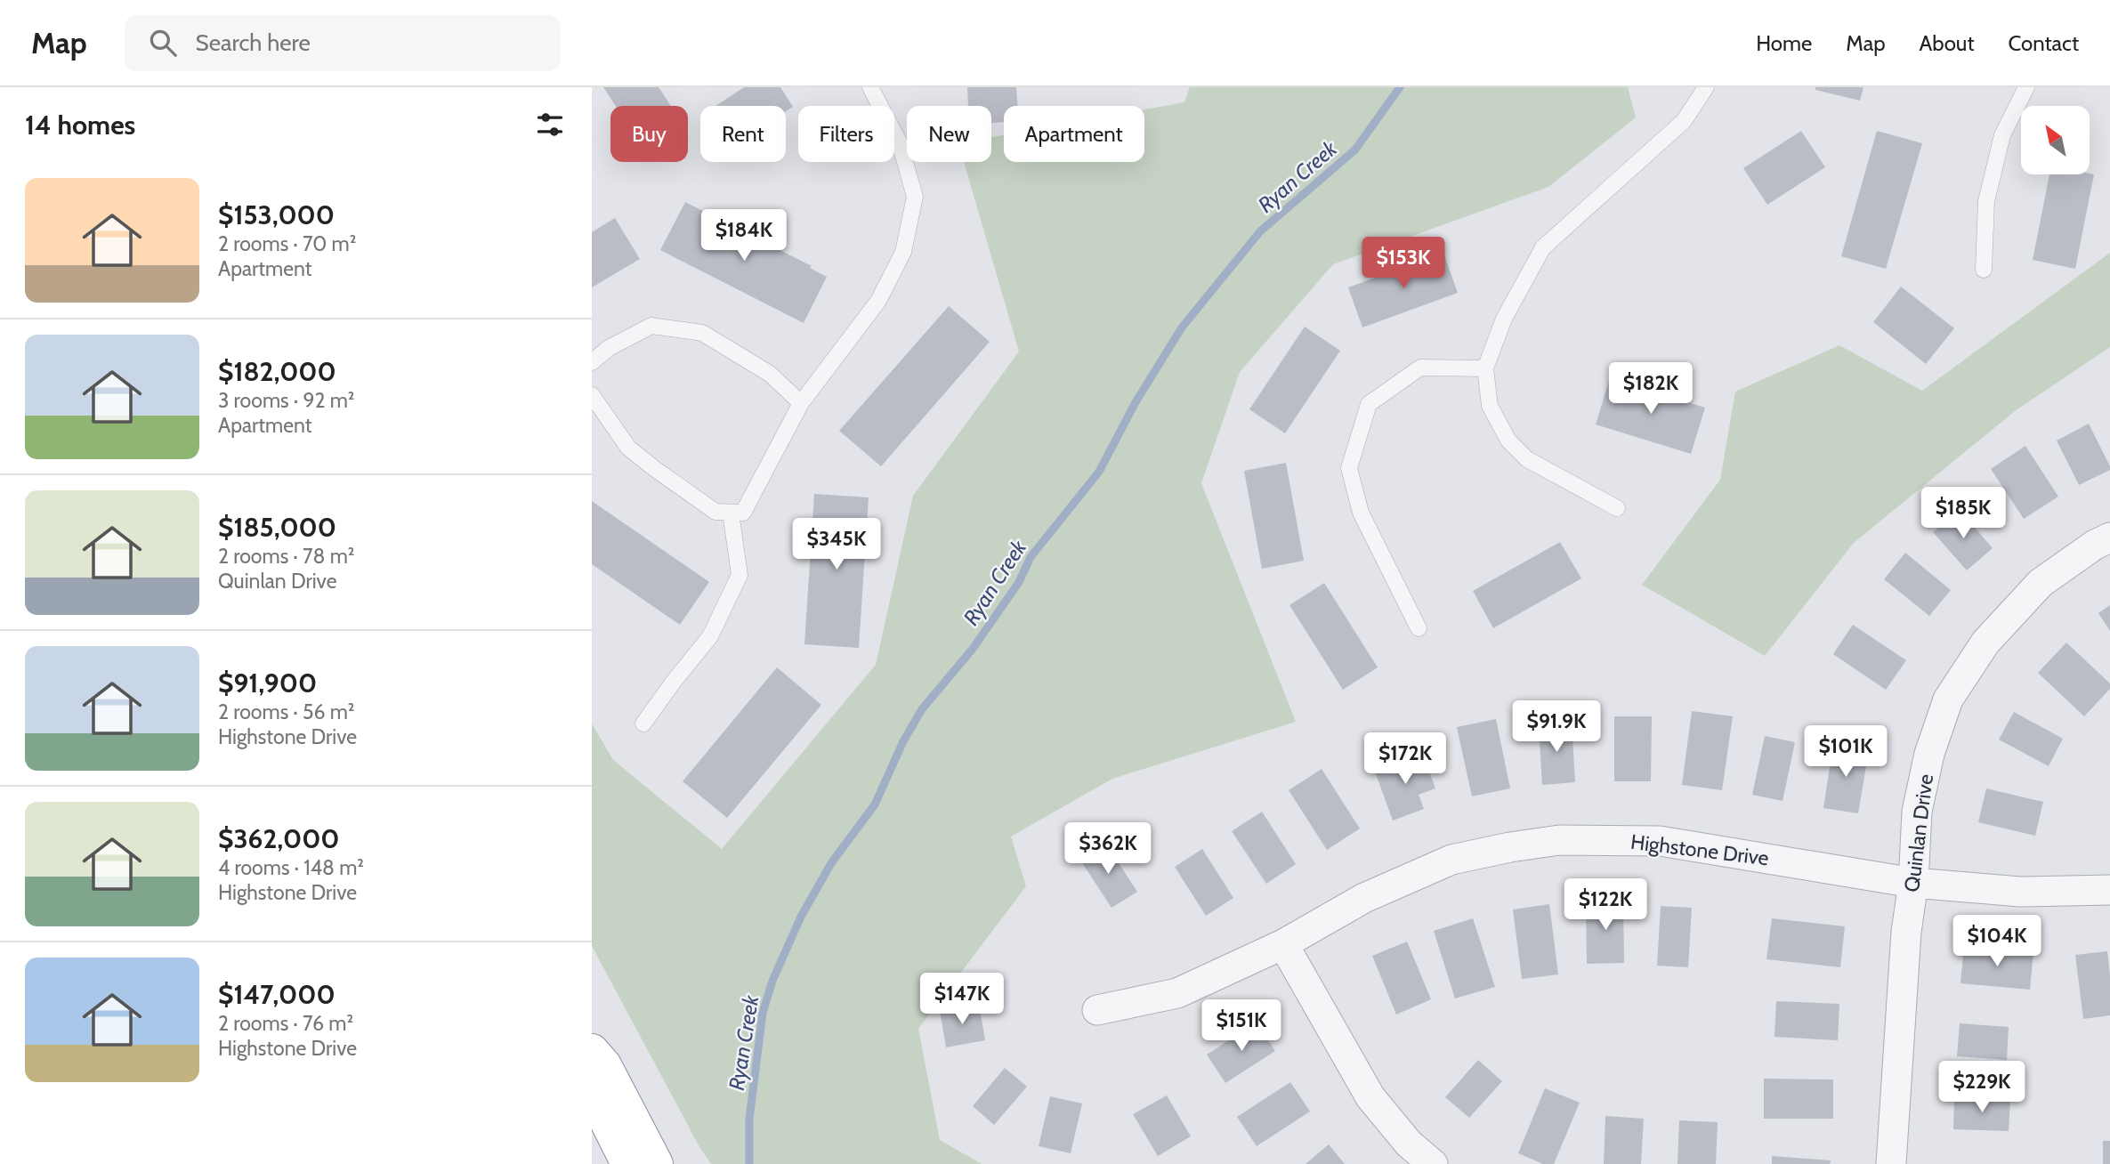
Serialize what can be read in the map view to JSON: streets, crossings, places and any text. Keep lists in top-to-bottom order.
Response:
{
  "streets": {
    "street": ["Quinlan Drive", "Highstone Drive"]
  },
  "crossings": [
    ["Quinlan Drive", "Highstone Drive"]
  ],
  "water": ["Ryan Creek"],
  "north": "top left",
  "page": {
    "header": "Map",
    "search": "Search here",
    "nav": [
      "Home",
      "Map",
      "About",
      "Contact"
    ],
    "heading": "14 homes",
    "chip": [
      "Buy",
      "Rent",
      "Filters",
      "New",
      "Apartment"
    ],
    "list": [
      {
        "name": "$153,000",
        "note": "2 rooms · 70 m² · Apartment"
      },
      {
        "name": "$182,000",
        "note": "3 rooms · 92 m² · Apartment"
      },
      {
        "name": "$185,000",
        "note": "2 rooms · 78 m² · Quinlan Drive"
      },
      {
        "name": "$91,900",
        "note": "2 rooms · 56 m² · Highstone Drive"
      },
      {
        "name": "$362,000",
        "note": "4 rooms · 148 m² · Highstone Drive"
      },
      {
        "name": "$147,000",
        "note": "2 rooms · 76 m² · Highstone Drive"
      }
    ],
    "price": [
      "$184K",
      "$153K",
      "$182K",
      "$185K",
      "$345K",
      "$91.9K",
      "$101K",
      "$172K",
      "$362K",
      "$122K",
      "$104K",
      "$147K",
      "$151K",
      "$229K"
    ]
  }
}
